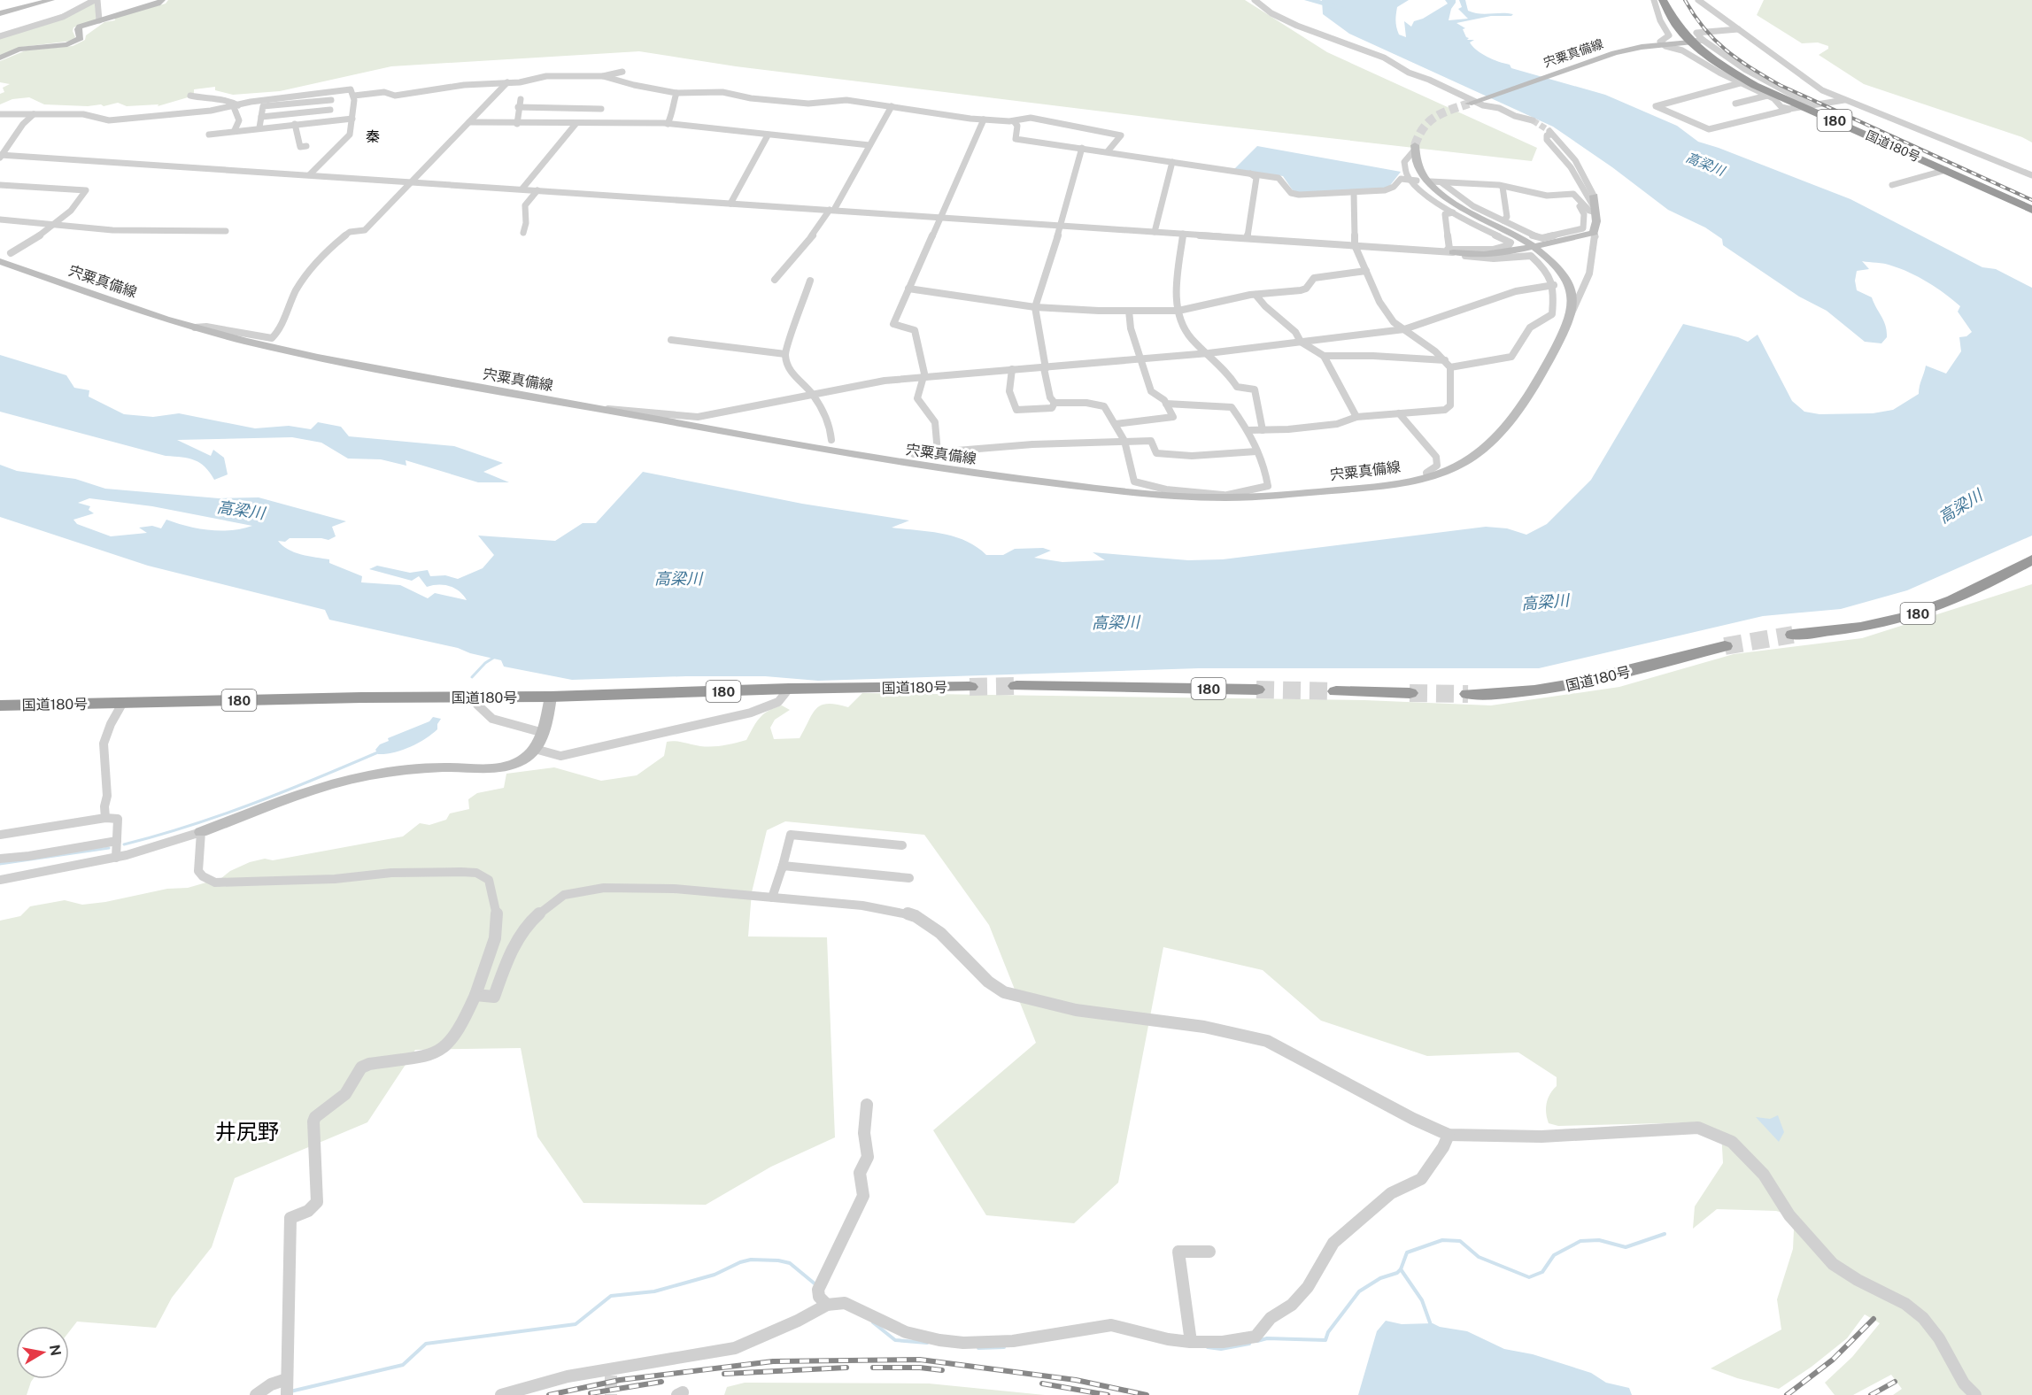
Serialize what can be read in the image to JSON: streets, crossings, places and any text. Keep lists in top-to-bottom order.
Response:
{
  "streets": {
    "highway": ["180", "国道180号"],
    "main road": ["宍粟真備線"]
  },
  "crossings": [
    ["宍粟真備線", "国道180号"]
  ],
  "districts": ["秦", "井尻野"],
  "water": ["高梁川"],
  "north": "right"
}
